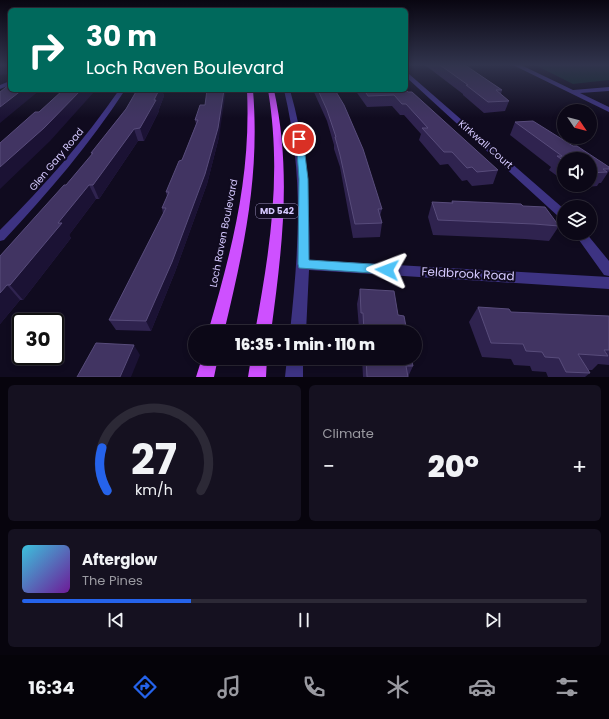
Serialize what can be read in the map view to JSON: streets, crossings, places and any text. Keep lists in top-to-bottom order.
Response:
{
  "streets": {
    "main road": ["MD 542", "Loch Raven Boulevard"],
    "street": ["Kirkwall Court", "Glen Gary Road", "Feldbrook Road"]
  },
  "north": "bottom right",
  "page": {
    "turn": ["30 m", "Loch Raven Boulevard"],
    "limit": "30",
    "trip": "16:35 · 1 min · 110 m",
    "tile": "Climate",
    "heat": ["−", "20°", "+"],
    "song": ["Afterglow", "The Pines"],
    "tabs": "16:34",
    "gauge": ["27", "km/h"]
  }
}
